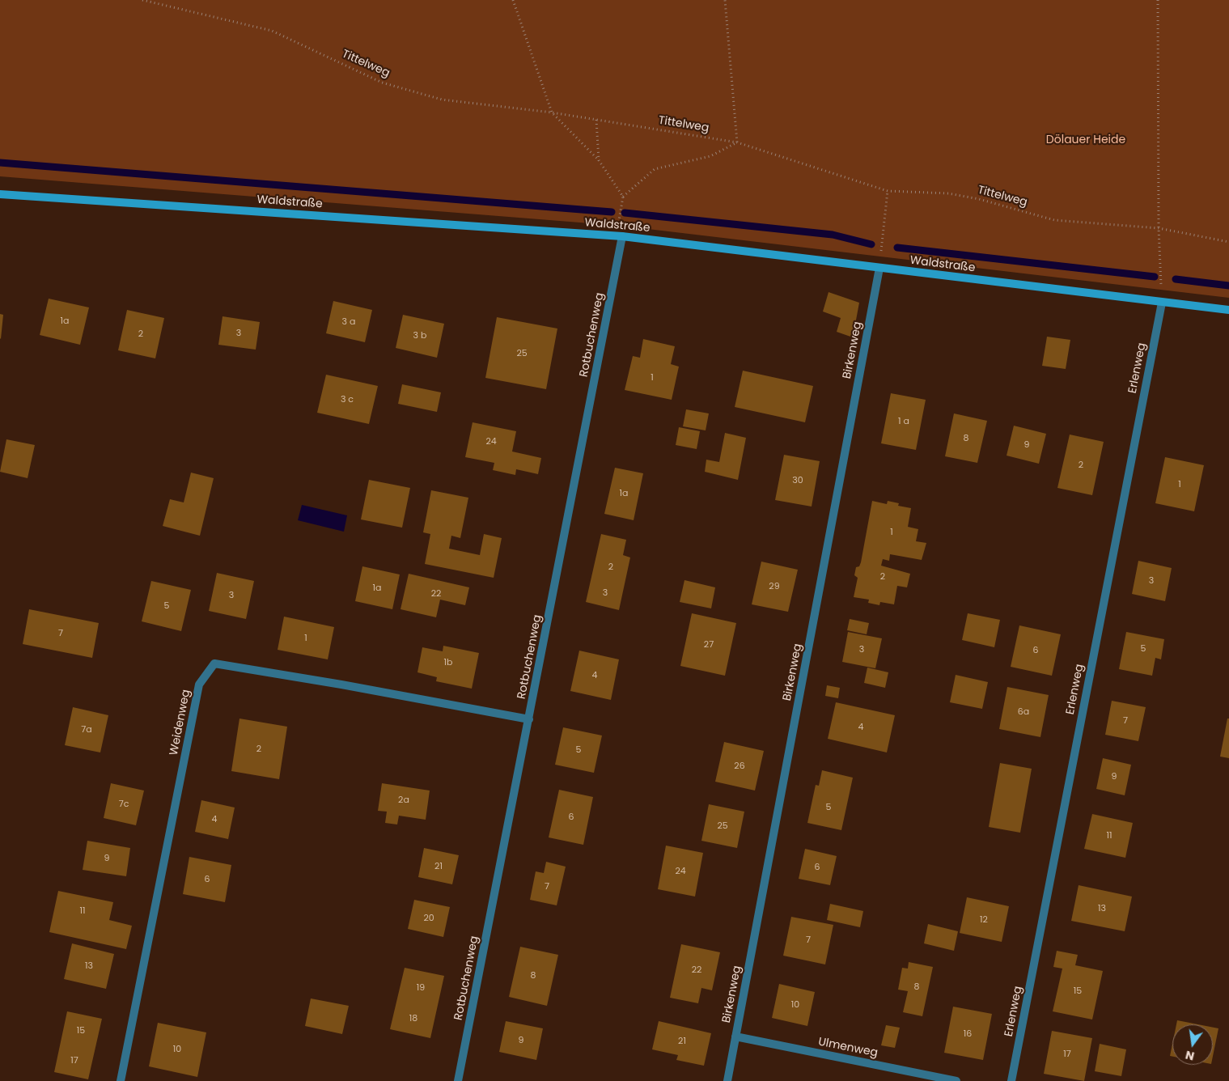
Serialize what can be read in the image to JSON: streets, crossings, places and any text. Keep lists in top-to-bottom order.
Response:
{
  "streets": {
    "main road": ["Waldstraße"],
    "street": [
      "Rotbuchenweg",
      "Birkenweg",
      "Erlenweg",
      "Weidenweg",
      "Ulmenweg"
    ],
    "path": ["Tittelweg"]
  },
  "crossings": [
    ["Waldstraße", "Rotbuchenweg"],
    ["Waldstraße", "Birkenweg"],
    ["Waldstraße", "Erlenweg"],
    ["Rotbuchenweg", "Weidenweg"],
    ["Birkenweg", "Ulmenweg"]
  ],
  "parks": ["Dölauer Heide"],
  "house_numbers": [
    "1a",
    "3 a",
    "3",
    "2",
    "3 b",
    "25",
    "1",
    "3 c",
    "1 a",
    "8",
    "24",
    "9",
    "2",
    "30",
    "1",
    "1a",
    "1",
    "2",
    "2",
    "3",
    "29",
    "1a",
    "3",
    "22",
    "3",
    "5",
    "7",
    "1",
    "27",
    "5",
    "3",
    "6",
    "1b",
    "4",
    "6a",
    "7",
    "4",
    "7a",
    "2",
    "5",
    "26",
    "9",
    "2a",
    "7c",
    "5",
    "6",
    "4",
    "25",
    "11",
    "9",
    "21",
    "6",
    "24",
    "6",
    "7",
    "13",
    "11",
    "20",
    "12",
    "7",
    "13",
    "22",
    "8",
    "8",
    "19",
    "15",
    "10",
    "18",
    "15",
    "16",
    "9",
    "21",
    "10",
    "17",
    "17"
  ],
  "north": "bottom"
}
